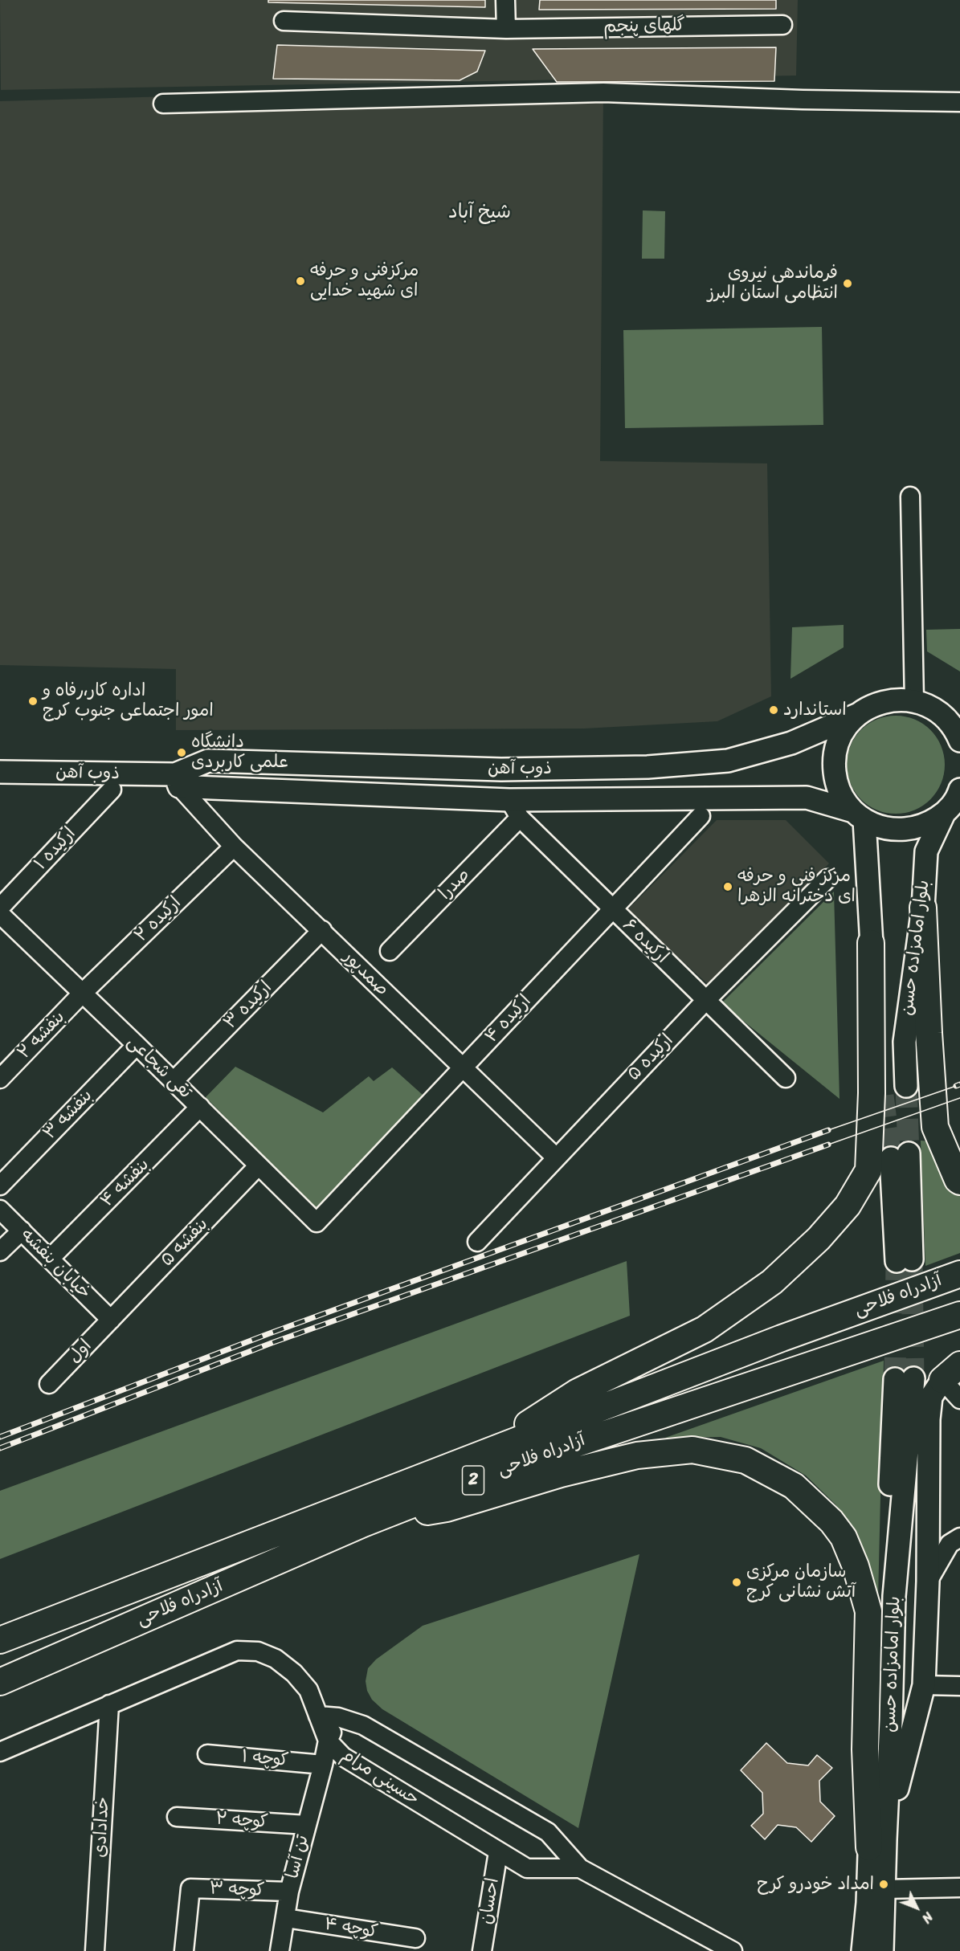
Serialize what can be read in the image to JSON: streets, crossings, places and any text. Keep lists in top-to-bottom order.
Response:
{
  "streets": {
    "highway": ["آزادراه فلاحی", "2"],
    "main road": ["ذوب آهن", "بلوار امامزاده حسن"],
    "street": [
      "گلهای پنجم",
      "ارکیده ۱",
      "صدرا",
      "ارکیده ۲",
      "ارکیده ۶",
      "صمدپور",
      "ارکیده ۳",
      "ارکیده ۴",
      "بنفشه ۲",
      "ارکیده ۵",
      "تقی شجاعی",
      "بنفشه ۳",
      "بنفشه ۴",
      "بنفشه ۵",
      "خیابان بنفشه",
      "اول",
      "کوچه ۱",
      "حسینی مرام",
      "کوچه ۲",
      "خدادادی",
      "تن آسا",
      "کوچه ۳",
      "احسان",
      "کوچه ۴"
    ]
  },
  "crossings": [
    ["ذوب آهن", "صدرا"],
    ["ذوب آهن", "ارکیده ۶"],
    ["ذوب آهن", "بلوار امامزاده حسن"],
    ["ذوب آهن", "صمدپور"],
    ["صدرا", "ارکیده ۶"],
    ["ارکیده ۲", "صمدپور"],
    ["ارکیده ۲", "بنفشه ۲"],
    ["ارکیده ۲", "تقی شجاعی"],
    ["ارکیده ۶", "ارکیده ۴"],
    ["ارکیده ۶", "ارکیده ۵"],
    ["صمدپور", "ارکیده ۳"],
    ["صمدپور", "ارکیده ۴"],
    ["صمدپور", "ارکیده ۵"],
    ["ارکیده ۳", "تقی شجاعی"],
    ["ارکیده ۴", "تقی شجاعی"],
    ["بنفشه ۲", "تقی شجاعی"],
    ["تقی شجاعی", "بنفشه ۳"],
    ["تقی شجاعی", "بنفشه ۴"],
    ["تقی شجاعی", "بنفشه ۵"],
    ["بنفشه ۴", "خیابان بنفشه"],
    ["بنفشه ۵", "خیابان بنفشه"],
    ["بنفشه ۵", "اول"],
    ["خیابان بنفشه", "اول"],
    ["کوچه ۱", "تن آسا"],
    ["حسینی مرام", "تن آسا"],
    ["حسینی مرام", "احسان"],
    ["کوچه ۲", "تن آسا"],
    ["تن آسا", "کوچه ۳"],
    ["تن آسا", "کوچه ۴"]
  ],
  "districts": ["شیخ آباد"],
  "places": [
    "مرکزفنی و حرفه ای شهید خدایی",
    "فرماندهی نیروی انتظامی استان البرز",
    "اداره کار،رفاه و امور اجتماعی جنوب کرج",
    "استاندارد",
    "دانشگاه علمی کاربردی",
    "مرکز فنی و حرفه ای دخترانه الزهرا",
    "سازمان مرکزی آتش نشانی کرج",
    "امداد خودرو کرح"
  ],
  "north": "bottom right"
}
